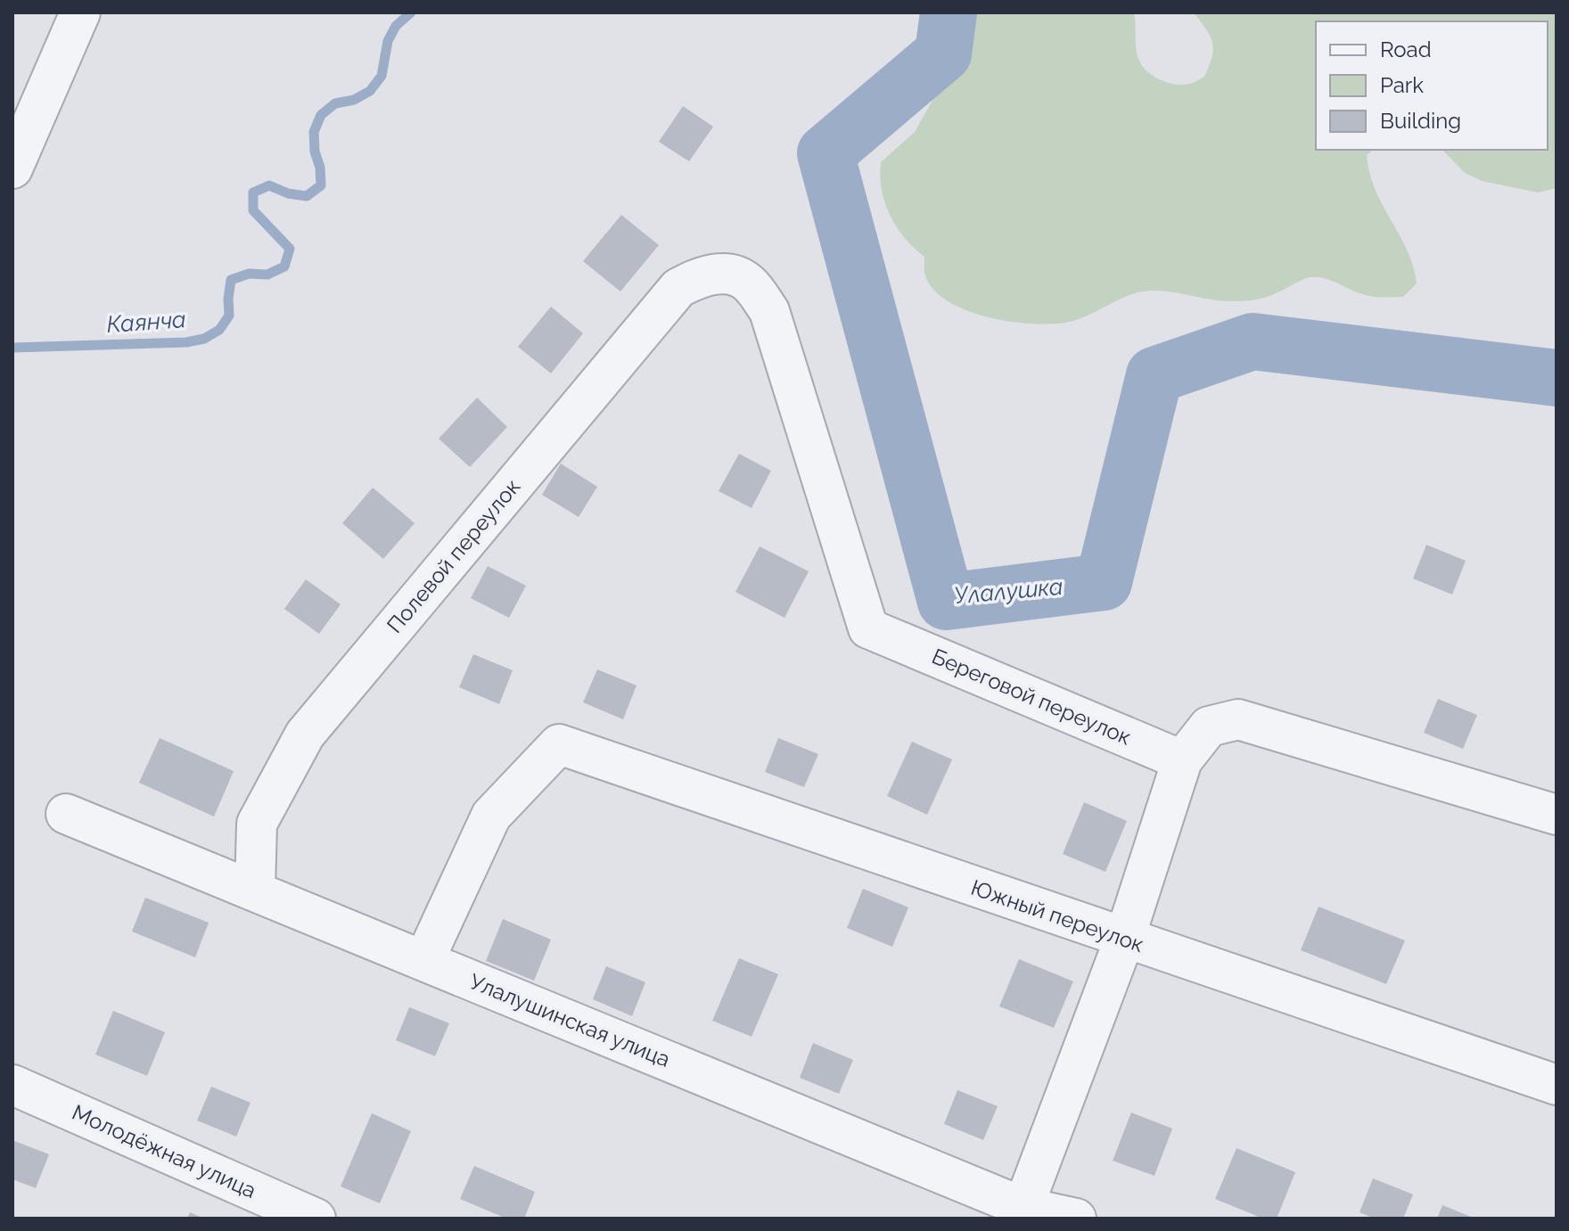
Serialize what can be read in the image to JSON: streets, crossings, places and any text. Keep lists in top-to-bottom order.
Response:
{
  "streets": {
    "street": [
      "Полевой переулок",
      "Береговой переулок",
      "Южный переулок",
      "Улалушинская улица",
      "Молодёжная улица"
    ]
  },
  "crossings": [
    ["Полевой переулок", "Береговой переулок"],
    ["Полевой переулок", "Улалушинская улица"],
    ["Южный переулок", "Улалушинская улица"]
  ],
  "water": ["Каянча", "Улалушка"],
  "legend": ["Road", "Park", "Building"]
}
